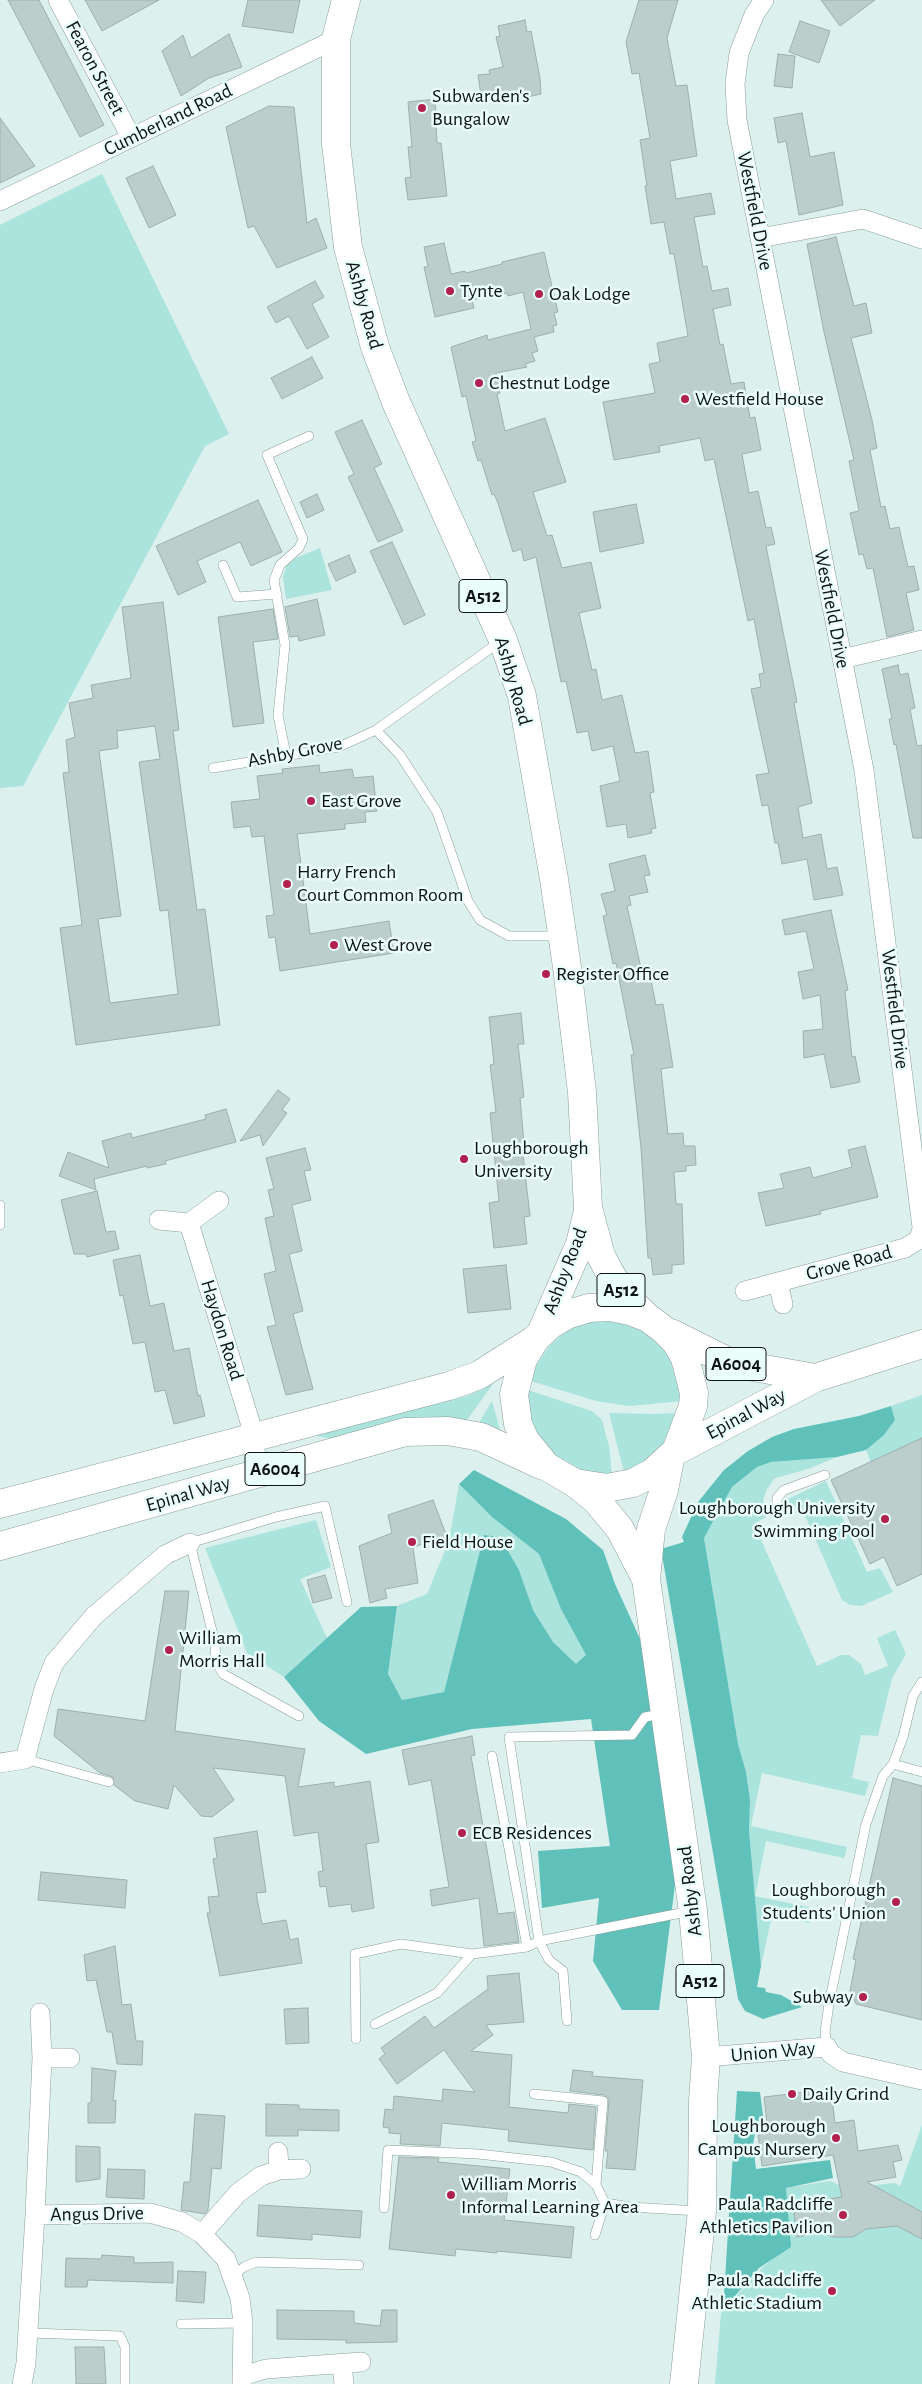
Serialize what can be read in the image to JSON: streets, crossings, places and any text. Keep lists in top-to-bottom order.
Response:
{
  "streets": {
    "main road": [
      "Ashby Road",
      "A512",
      "A6004",
      "Epinal Way"
    ],
    "street": [
      "Fearon Street",
      "Cumberland Road",
      "Westfield Drive",
      "Grove Road",
      "Haydon Road",
      "Union Way",
      "Angus Drive"
    ],
    "lane": ["Ashby Grove"]
  },
  "crossings": [
    ["Fearon Street", "Cumberland Road"],
    ["Cumberland Road", "Ashby Road"],
    ["Westfield Drive", "Grove Road"],
    ["Ashby Road", "Ashby Grove"],
    ["Ashby Road", "Epinal Way"],
    ["Ashby Road", "Union Way"],
    ["Haydon Road", "Epinal Way"]
  ],
  "places": [
    "Subwarden's Bungalow",
    "Tynte",
    "Oak Lodge",
    "Chestnut Lodge",
    "Westfield House",
    "East Grove",
    "Harry French Court Common Room",
    "West Grove",
    "Register Office",
    "Loughborough University",
    "Loughborough University Swimming Pool",
    "Field House",
    "William Morris Hall",
    "ECB Residences",
    "Loughborough Students' Union",
    "Subway",
    "Daily Grind",
    "Loughborough Campus Nursery",
    "William Morris Informal Learning Area",
    "Paula Radcliffe Athletics Pavilion",
    "Paula Radcliffe Athletic Stadium"
  ]
}
